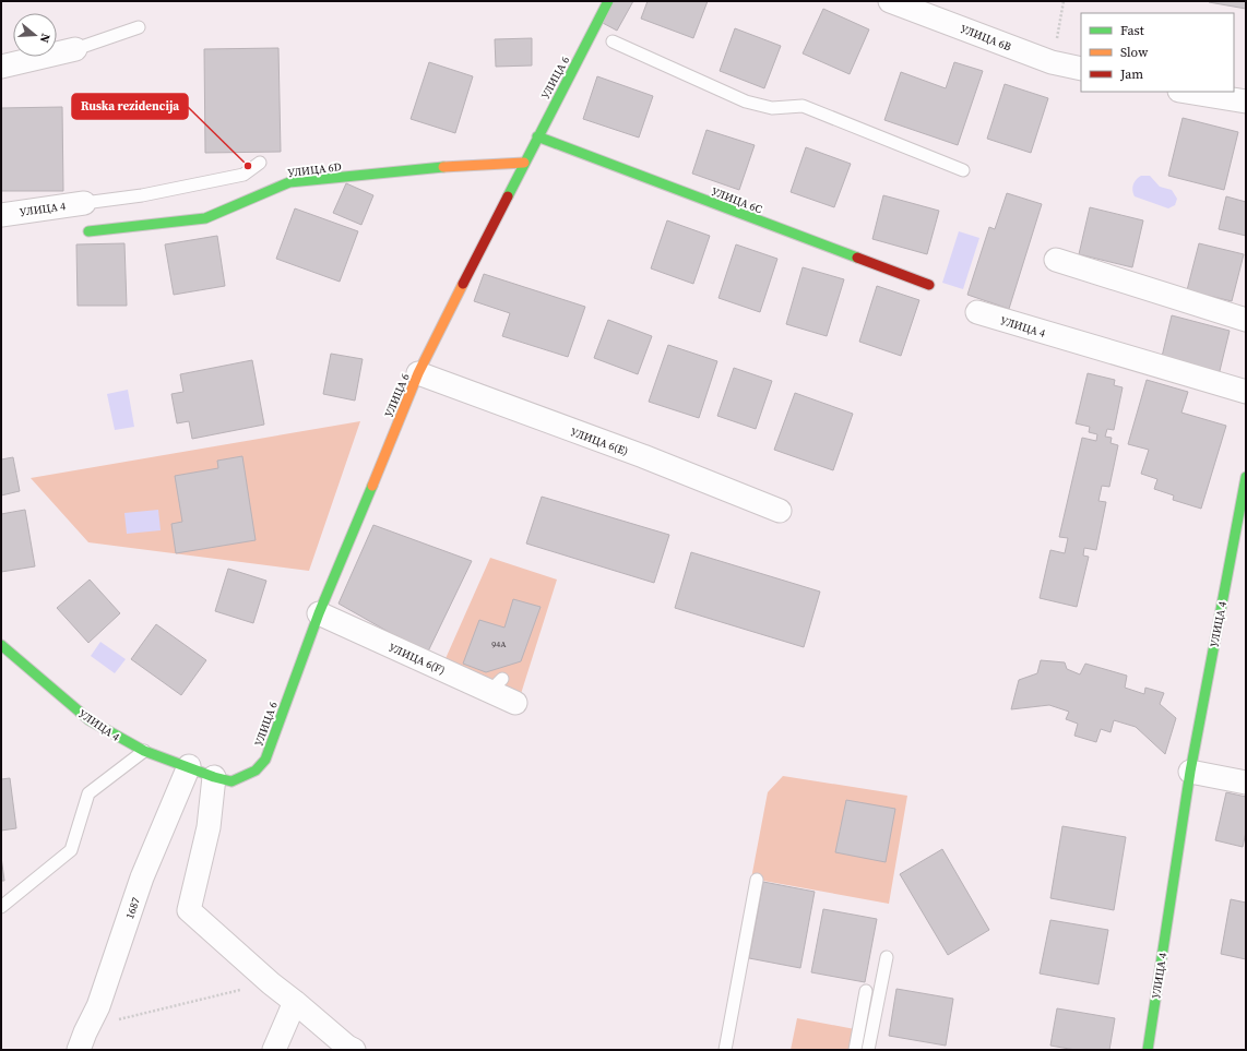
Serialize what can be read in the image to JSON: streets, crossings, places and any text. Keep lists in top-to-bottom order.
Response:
{
  "streets": {
    "street": [
      "УЛИЦА 6B",
      "УЛИЦА 6",
      "УЛИЦА 6D",
      "УЛИЦА 6C",
      "УЛИЦА 4",
      "УЛИЦА 6(E)",
      "УЛИЦА 6(F)",
      "1687"
    ]
  },
  "crossings": [
    ["УЛИЦА 6", "УЛИЦА 6D"],
    ["УЛИЦА 6", "УЛИЦА 6C"],
    ["УЛИЦА 6", "УЛИЦА 4"],
    ["УЛИЦА 6", "УЛИЦА 6(E)"],
    ["УЛИЦА 6", "УЛИЦА 6(F)"],
    ["УЛИЦА 4", "1687"]
  ],
  "places": ["Ruska rezidencija"],
  "house_numbers": ["94A"],
  "legend": ["Fast", "Slow", "Jam"],
  "north": "right"
}
